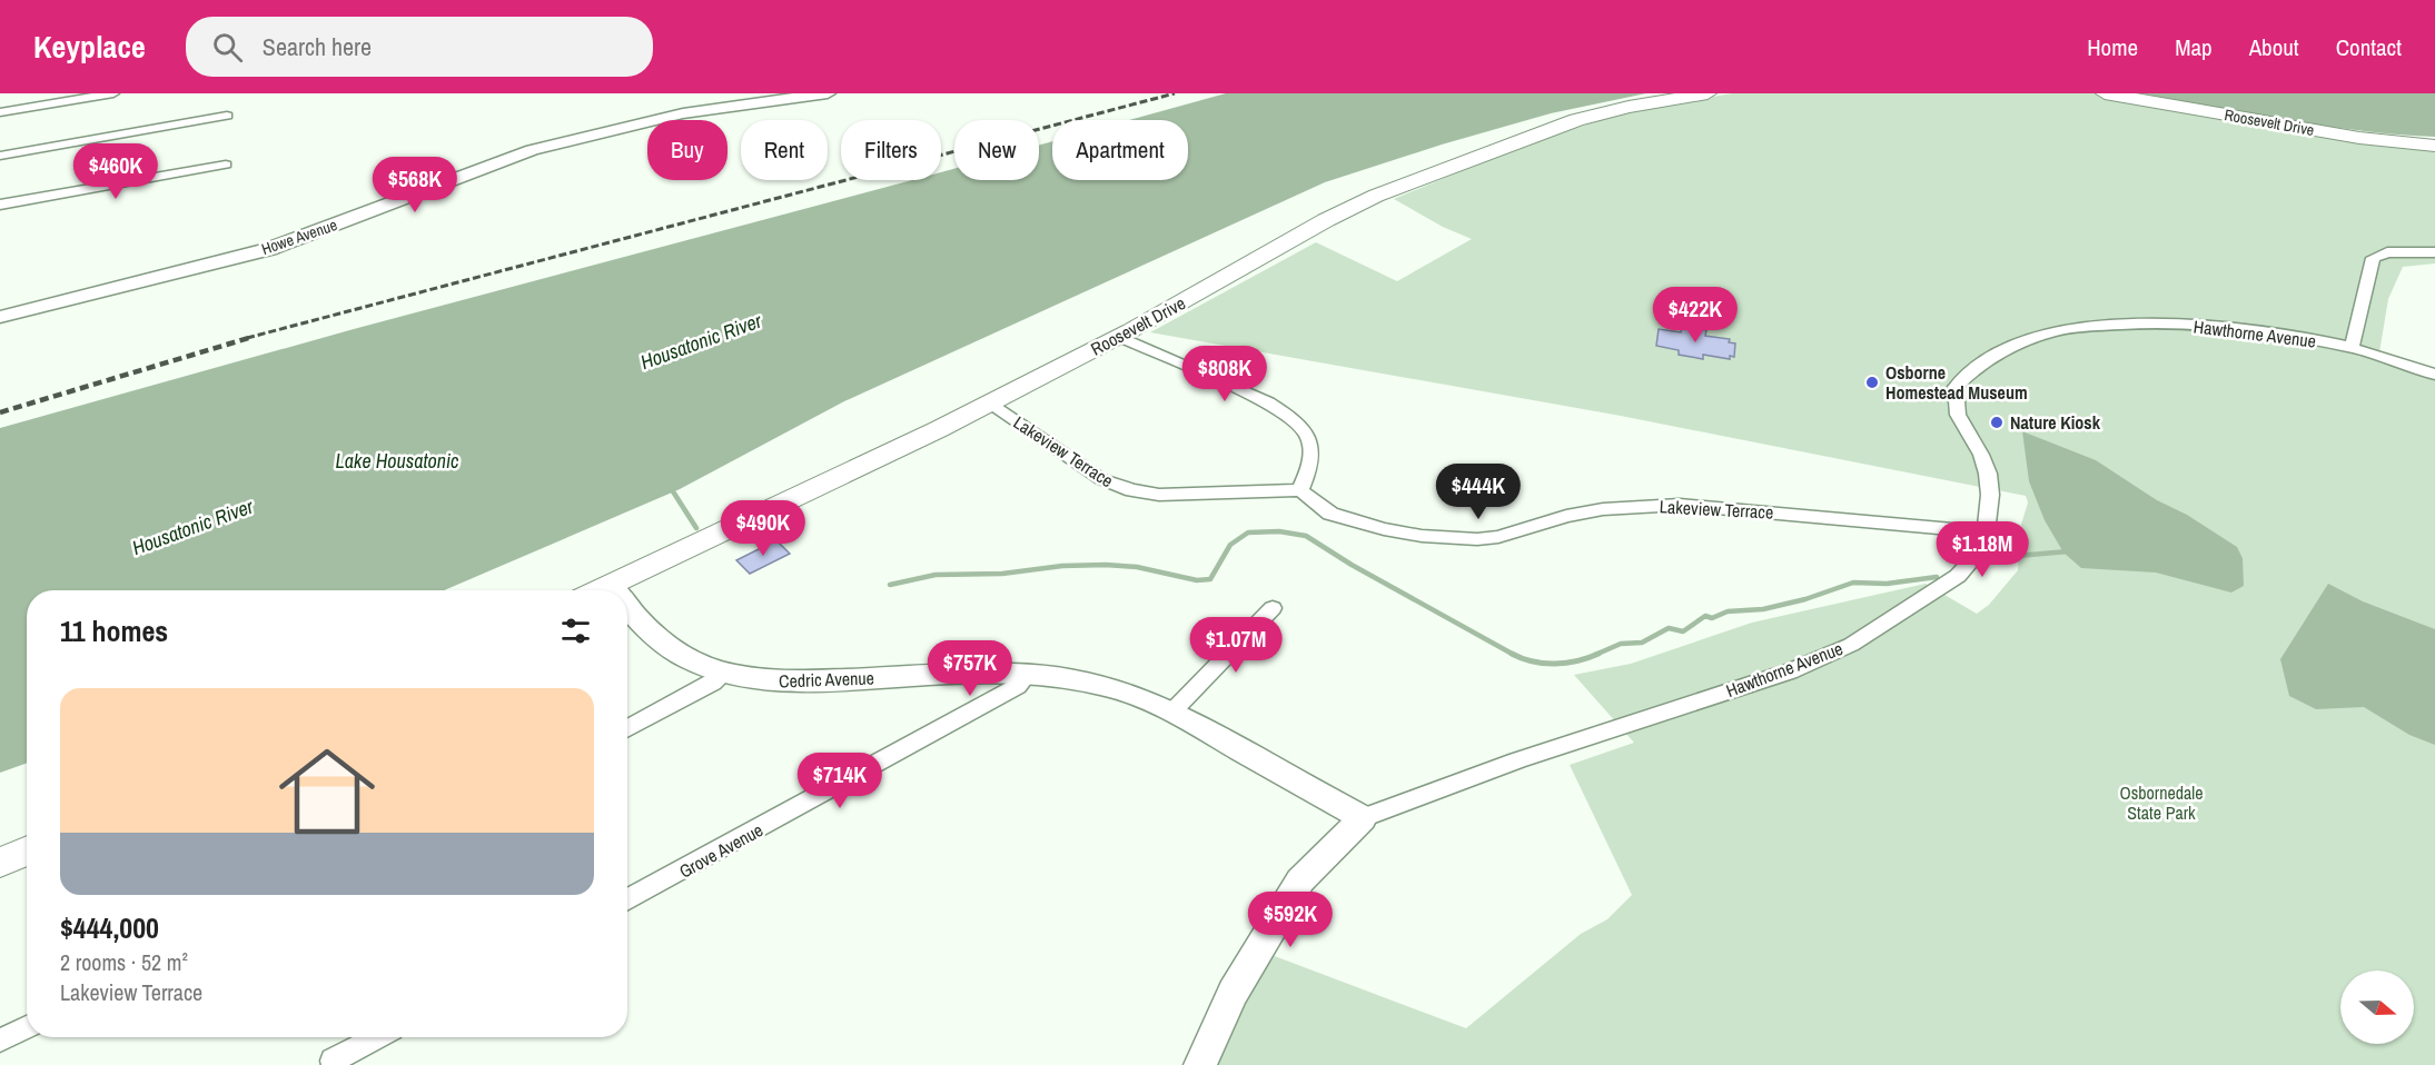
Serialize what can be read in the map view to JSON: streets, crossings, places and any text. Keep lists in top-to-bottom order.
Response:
{
  "streets": {
    "main road": [
      "Roosevelt Drive",
      "Howe Avenue",
      "Hawthorne Avenue",
      "Cedric Avenue"
    ],
    "street": ["Lakeview Terrace", "Grove Avenue"]
  },
  "crossings": [
    ["Roosevelt Drive", "Lakeview Terrace"],
    ["Roosevelt Drive", "Cedric Avenue"],
    ["Hawthorne Avenue", "Lakeview Terrace"],
    ["Hawthorne Avenue", "Cedric Avenue"],
    ["Cedric Avenue", "Grove Avenue"]
  ],
  "water": ["Housatonic River", "Lake Housatonic"],
  "parks": ["Osbornedale State Park"],
  "places": ["Osborne Homestead Museum", "Nature Kiosk"],
  "north": "right",
  "page": {
    "header": "Keyplace",
    "search": "Search here",
    "nav": [
      "Home",
      "Map",
      "About",
      "Contact"
    ],
    "chip": [
      "Buy",
      "Rent",
      "Filters",
      "New",
      "Apartment"
    ],
    "price": [
      "$460K",
      "$568K",
      "$422K",
      "$808K",
      "$444K",
      "$490K",
      "$1.18M",
      "$1.07M",
      "$757K",
      "$714K",
      "$592K"
    ],
    "heading": "11 homes",
    "list": [
      {
        "name": "$444,000",
        "note": "2 rooms · 52 m² · Lakeview Terrace"
      }
    ]
  }
}
